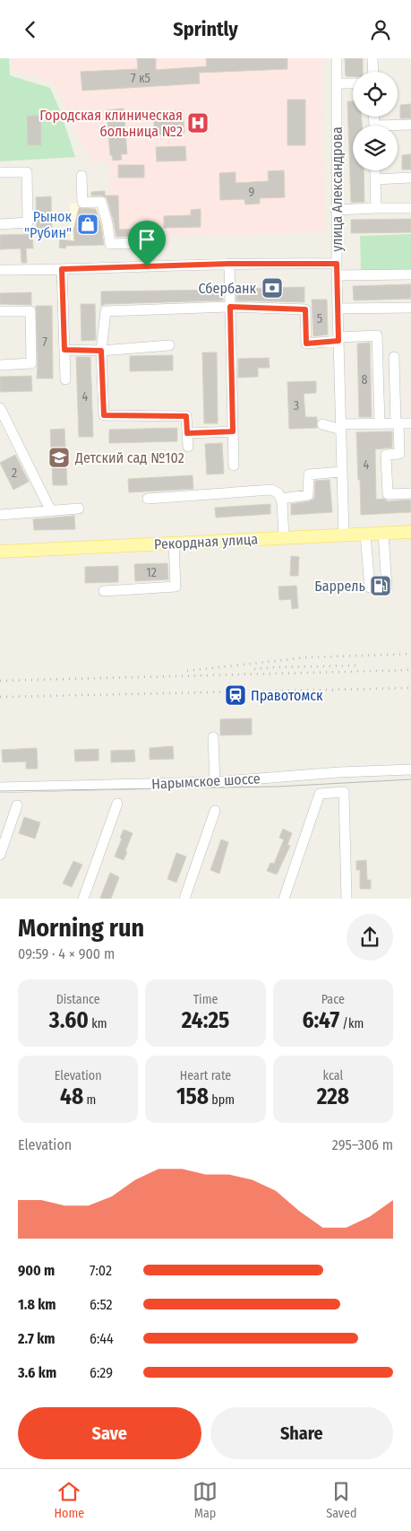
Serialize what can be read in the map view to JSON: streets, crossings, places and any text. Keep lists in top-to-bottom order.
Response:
{
  "streets": {
    "main road": ["Рекордная улица"],
    "street": ["улица Александрова", "Нарымское шоссе"]
  },
  "crossings": [
    ["улица Александрова", "Рекордная улица"]
  ],
  "places": {
    "hospital": ["Городская клиническая больница №2"],
    "shop": ["Рынок \"Рубин\""],
    "bank": ["Сбербанк"],
    "school or university": ["Детский сад №102"],
    "fuel station": ["Баррель"],
    "station": ["Правотомск"]
  },
  "house_numbers": [
    "7 к5",
    "9",
    "5",
    "7",
    "8",
    "4",
    "3",
    "4",
    "2",
    "12"
  ],
  "page": {
    "header": "Sprintly",
    "heading": ["Morning run", "09:59 · 4 × 900 m"],
    "stats": [
      ["Distance", "3.60 km"],
      ["Time", "24:25"],
      ["Pace", "6:47 /km"],
      ["Elevation", "48 m"],
      ["Heart rate", "158 bpm"],
      ["kcal", "228"]
    ],
    "chart": ["Elevation", "295–306 m"],
    "list": [
      {
        "name": "900 m",
        "note": "7:02"
      },
      {
        "name": "1.8 km",
        "note": "6:52"
      },
      {
        "name": "2.7 km",
        "note": "6:44"
      },
      {
        "name": "3.6 km",
        "note": "6:29"
      }
    ],
    "buttons": ["Save", "Share"],
    "tabs": ["Home", "Map", "Saved"]
  }
}
